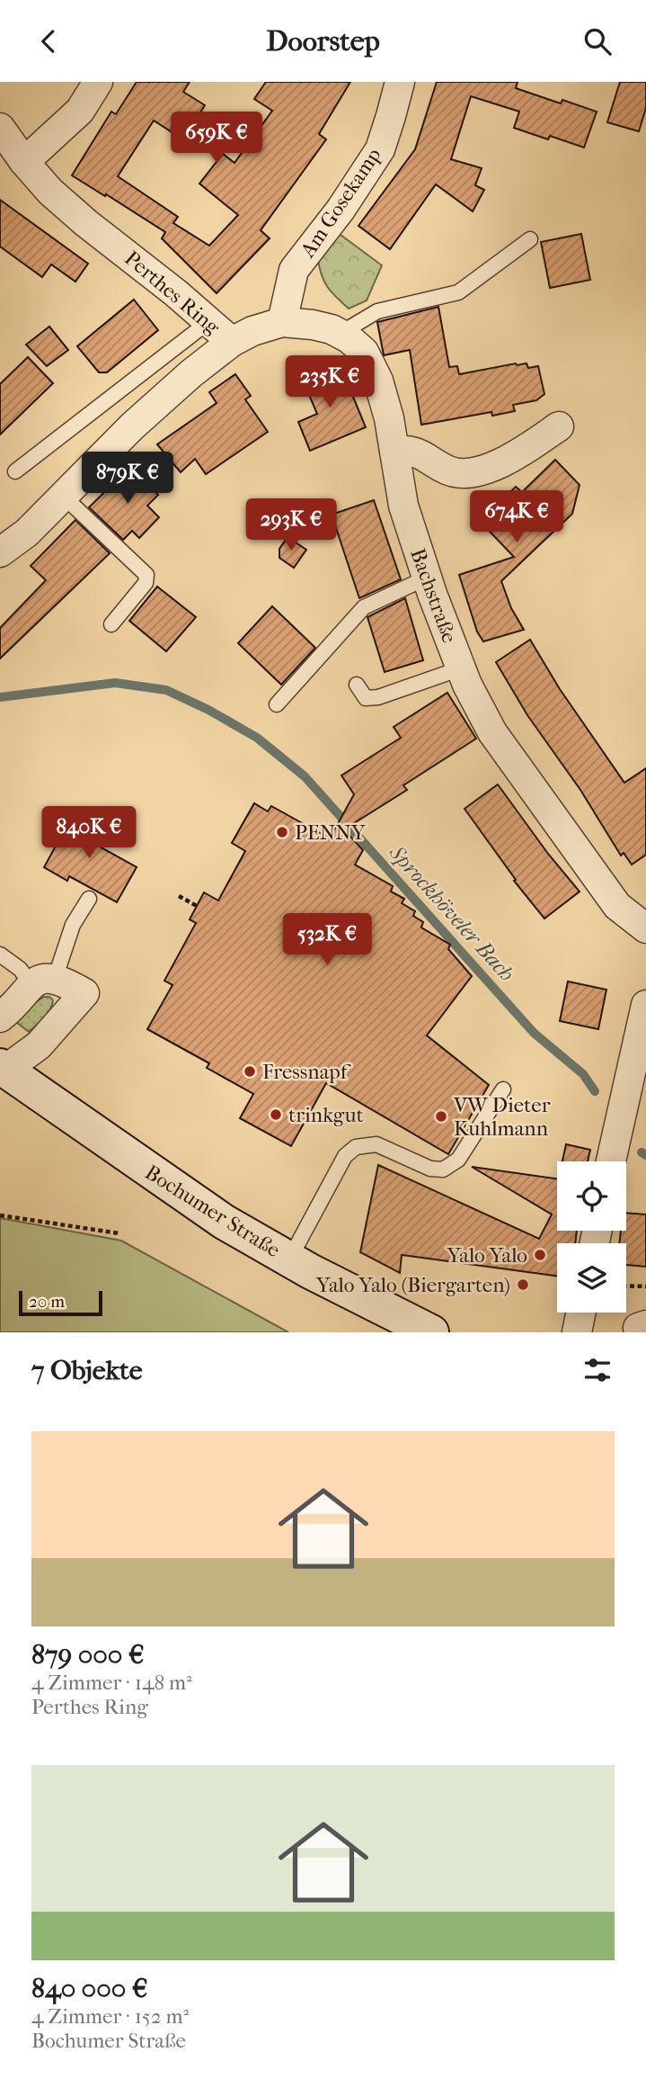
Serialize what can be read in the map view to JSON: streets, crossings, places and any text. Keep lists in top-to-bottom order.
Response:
{
  "streets": {
    "main road": ["Bochumer Straße"],
    "street": ["Am Gosekamp", "Perthes Ring", "Bachstraße"]
  },
  "crossings": [
    ["Am Gosekamp", "Bachstraße"],
    ["Perthes Ring", "Bachstraße"]
  ],
  "water": ["Sprockhöveler Bach"],
  "places": [
    "PENNY",
    "Fressnapf",
    "trinkgut",
    "VW Dieter Kuhlmann",
    "Yalo Yalo",
    "Yalo Yalo (Biergarten)"
  ],
  "scale_bar": "20 m",
  "page": {
    "header": "Doorstep",
    "price": [
      "659K €",
      "235K €",
      "879K €",
      "674K €",
      "293K €",
      "840K €",
      "532K €"
    ],
    "scale": "20 m",
    "heading": "7 Objekte",
    "list": [
      {
        "name": "879 000 €",
        "note": "4 Zimmer · 148 m² · Perthes Ring"
      },
      {
        "name": "840 000 €",
        "note": "4 Zimmer · 152 m² · Bochumer Straße"
      }
    ]
  }
}
